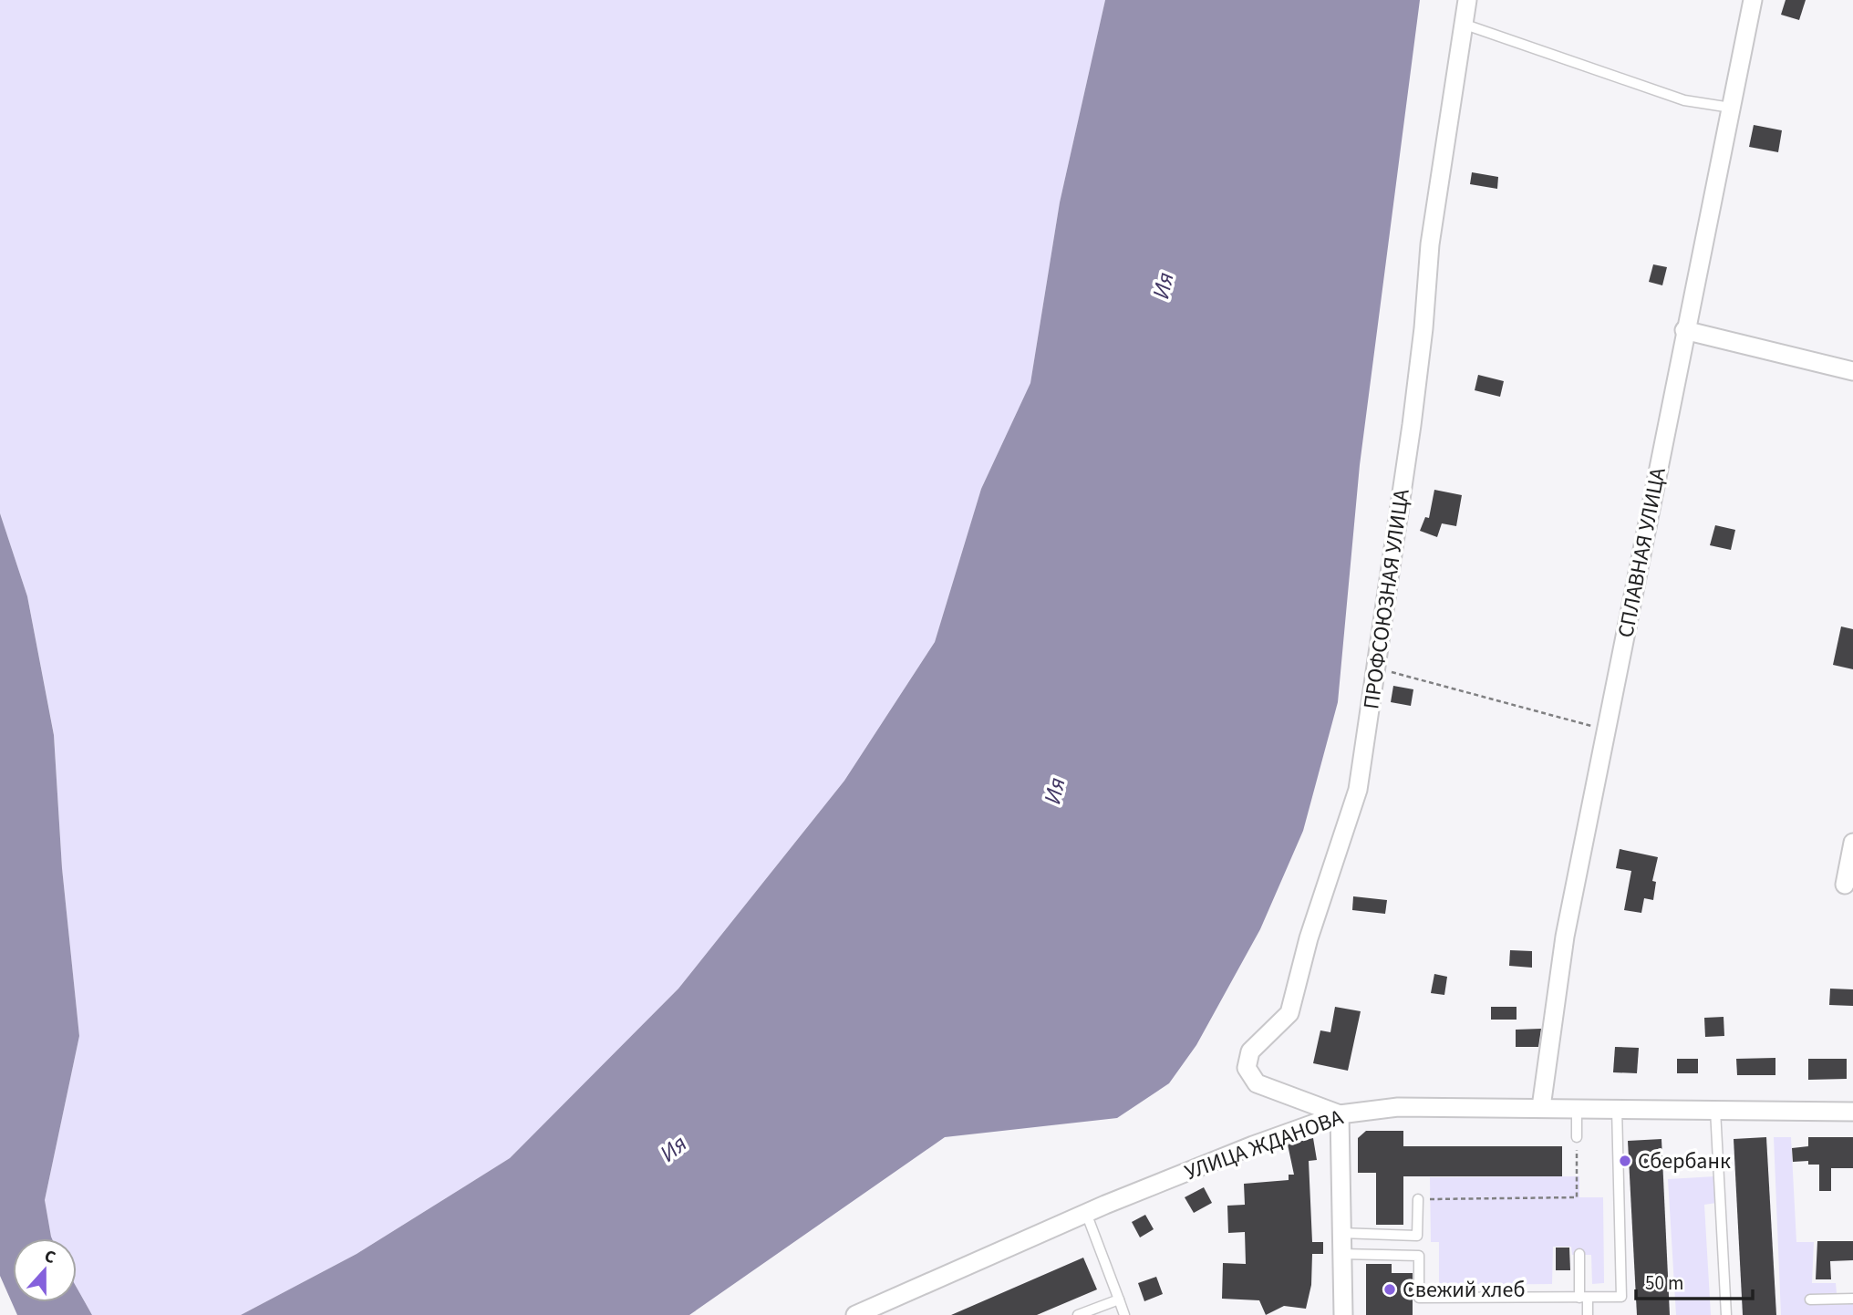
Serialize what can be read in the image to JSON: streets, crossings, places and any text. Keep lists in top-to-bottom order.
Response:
{
  "streets": {
    "street": ["СПЛАВНАЯ УЛИЦА", "ПРОФСОЮЗНАЯ УЛИЦА", "УЛИЦА ЖДАНОВА"]
  },
  "crossings": [
    ["СПЛАВНАЯ УЛИЦА", "УЛИЦА ЖДАНОВА"],
    ["ПРОФСОЮЗНАЯ УЛИЦА", "УЛИЦА ЖДАНОВА"]
  ],
  "water": ["Ия"],
  "places": ["Сбербанк", "Свежий хлеб"],
  "scale_bar": "50 m",
  "north": "top"
}
